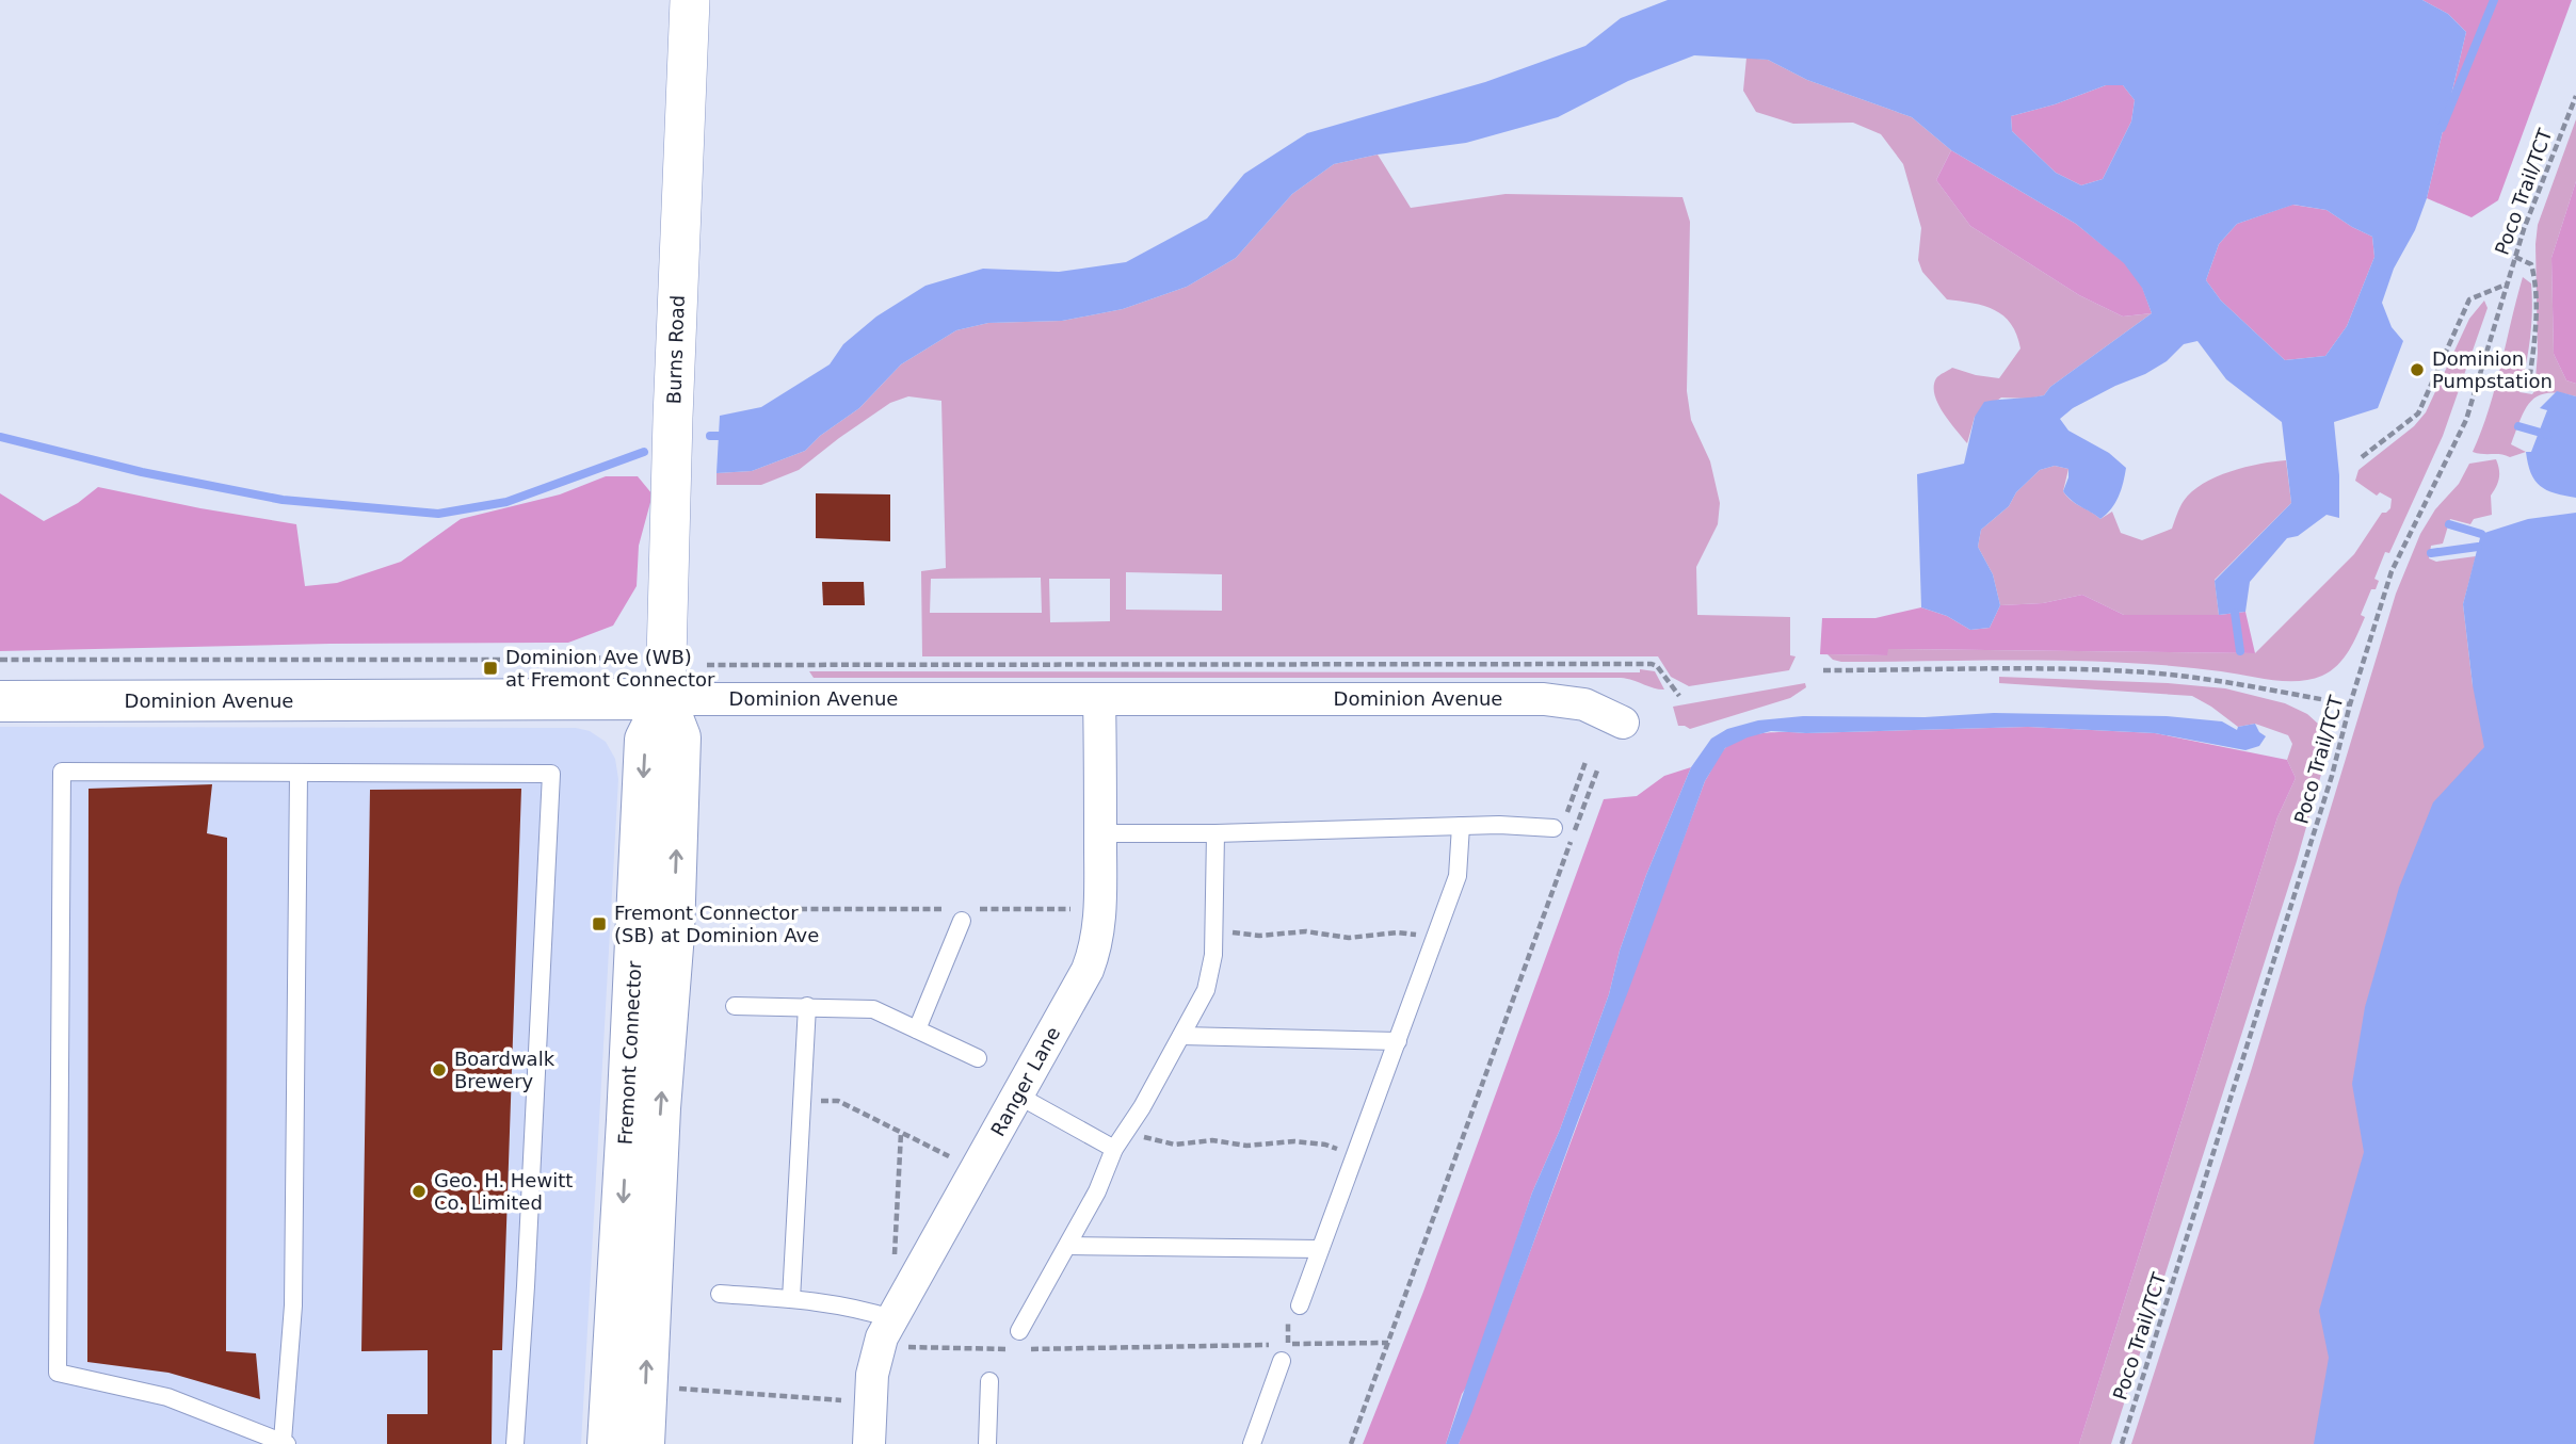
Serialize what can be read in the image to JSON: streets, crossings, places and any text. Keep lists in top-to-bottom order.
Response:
{
  "streets": {
    "main road": ["Dominion Avenue", "Fremont Connector"],
    "street": ["Burns Road", "Ranger Lane"],
    "path": ["Poco Trail/TCT"]
  },
  "crossings": [
    ["Burns Road", "Dominion Avenue"],
    ["Burns Road", "Fremont Connector"],
    ["Dominion Avenue", "Fremont Connector"],
    ["Dominion Avenue", "Ranger Lane"]
  ],
  "places": {
    "other": ["Dominion Pumpstation", "Boardwalk Brewery", "Geo. H. Hewitt Co. Limited"],
    "transit": ["Dominion Ave (WB) at Fremont Connector", "Fremont Connector (SB) at Dominion Ave"]
  }
}
